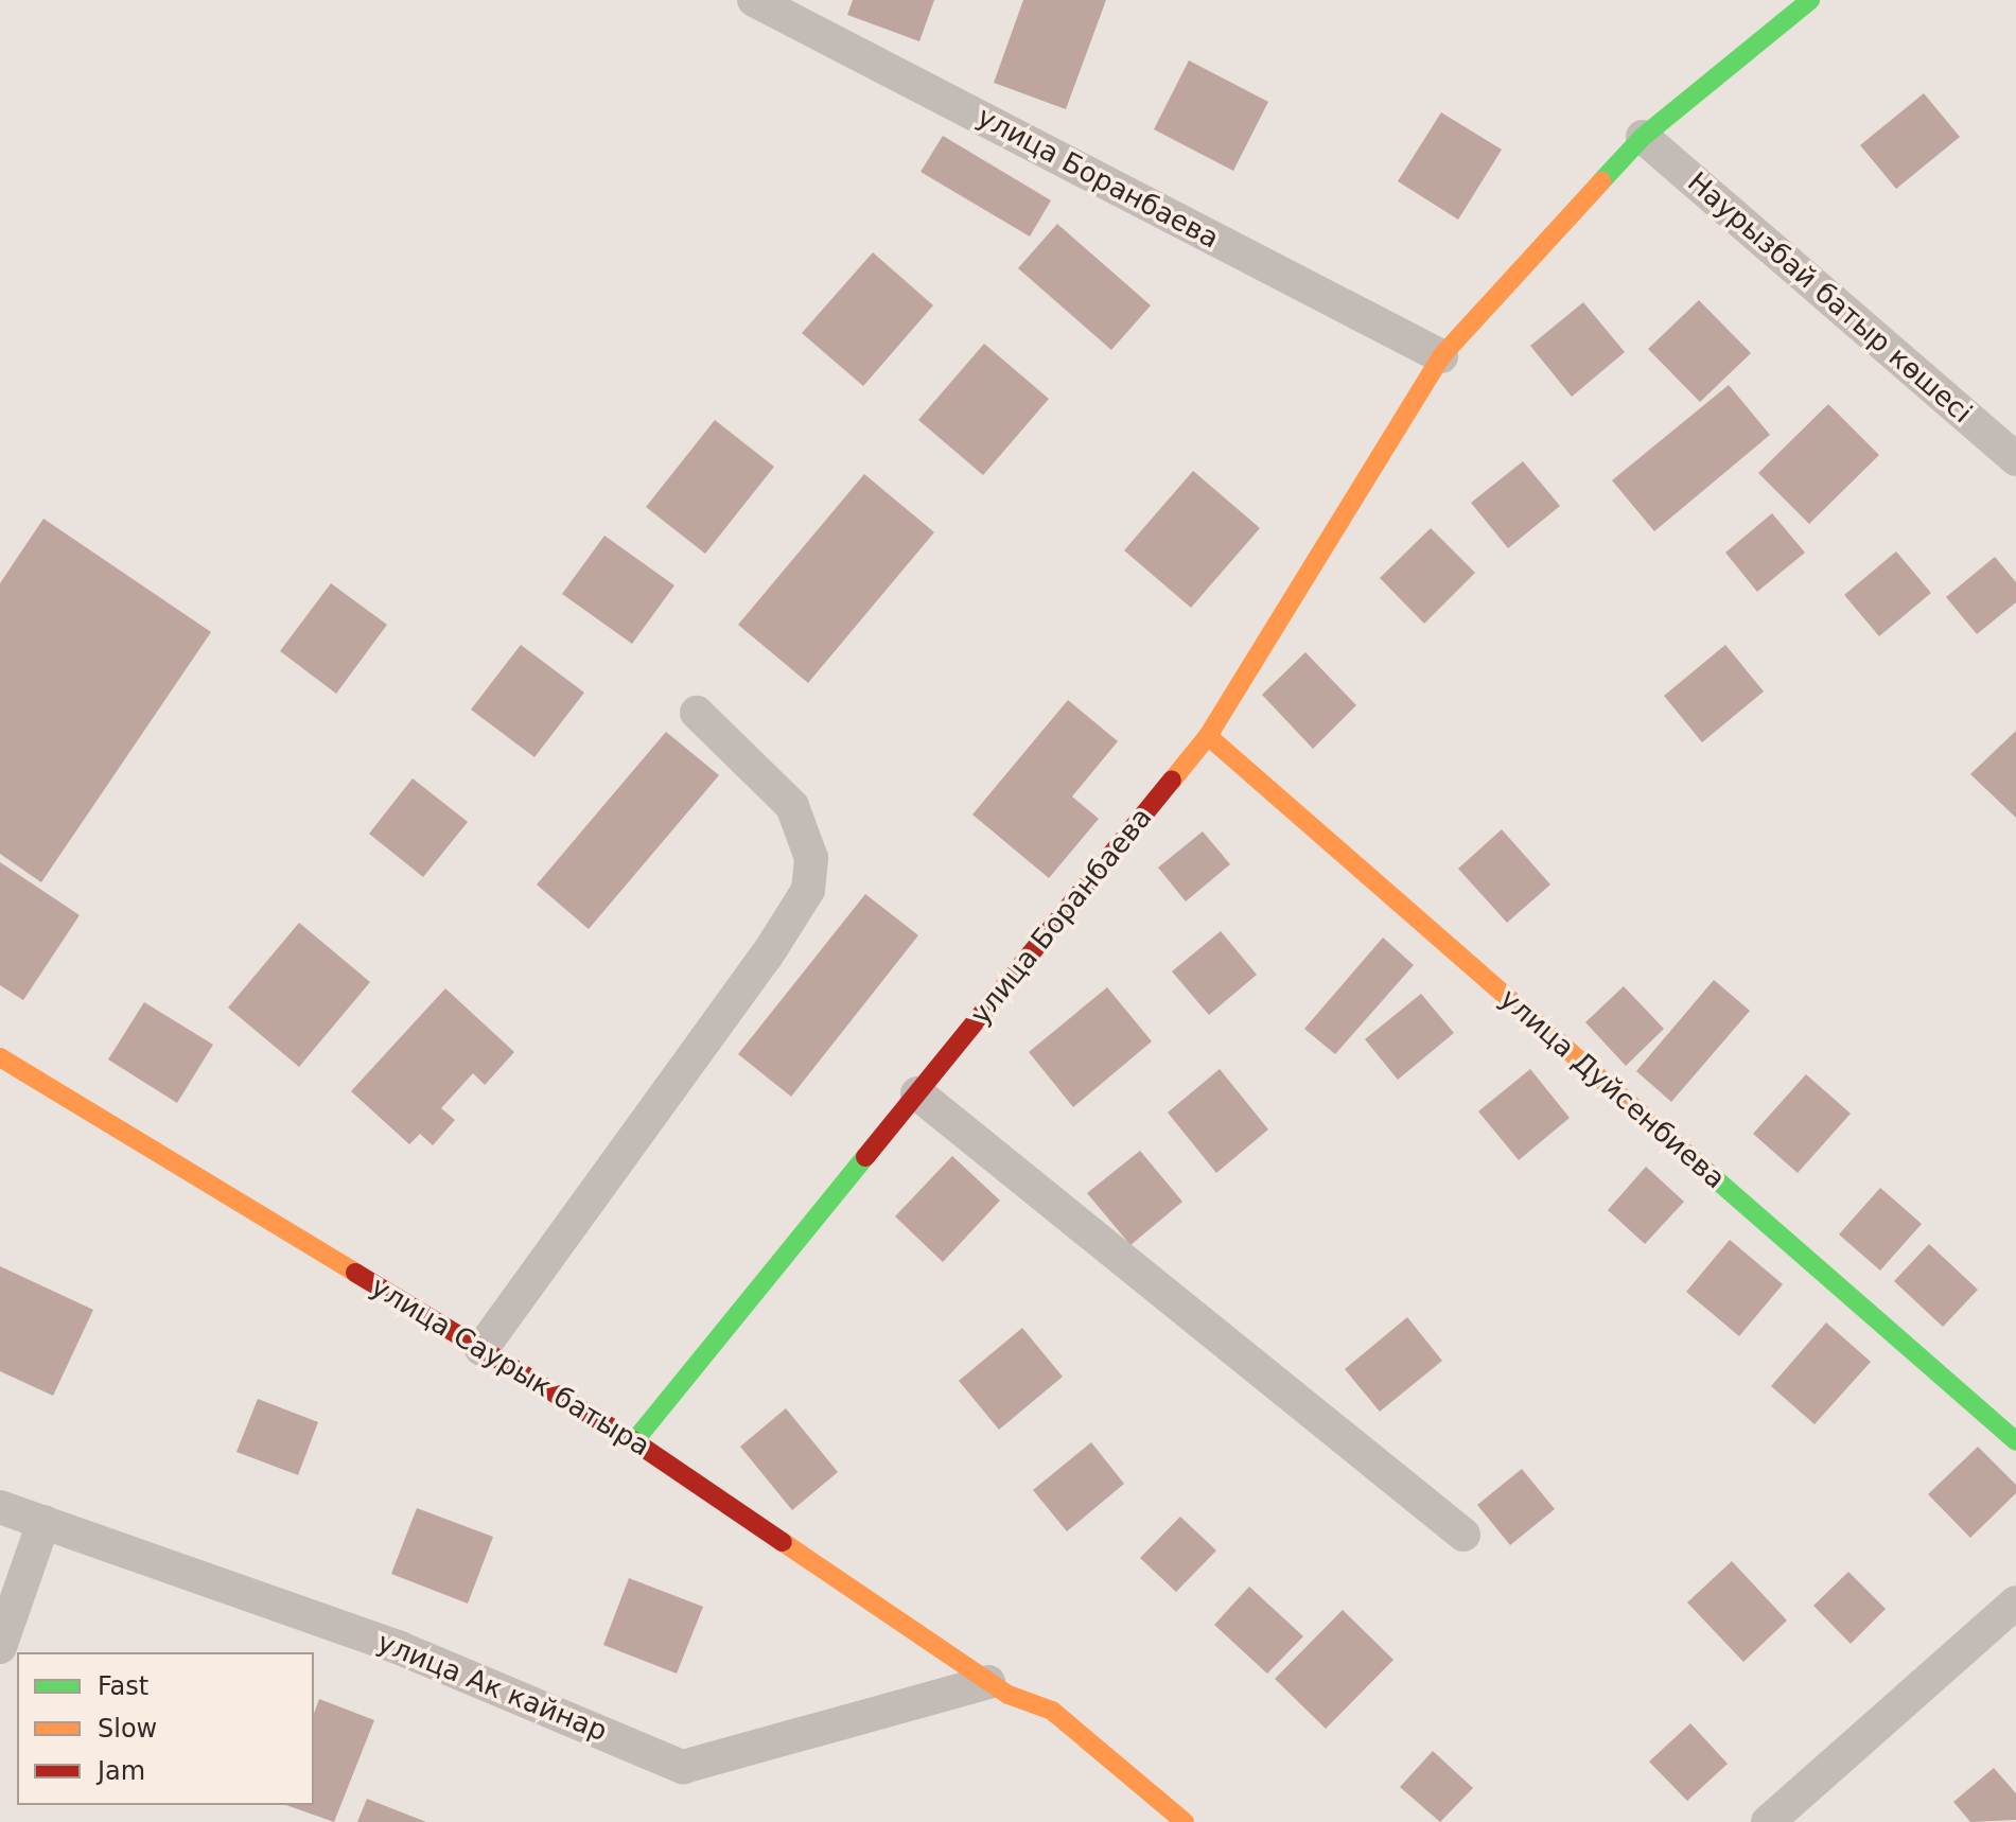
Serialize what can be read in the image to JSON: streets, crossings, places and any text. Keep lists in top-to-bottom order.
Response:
{
  "streets": {
    "street": [
      "улица Боранбаева",
      "Наурызбай батыр көшесі",
      "улица Дуйсенбиева",
      "улица Саурык батыра",
      "улица Ак кайнар"
    ]
  },
  "crossings": [
    ["улица Боранбаева", "Наурызбай батыр көшесі"],
    ["улица Боранбаева", "улица Дуйсенбиева"],
    ["улица Боранбаева", "улица Саурык батыра"],
    ["улица Саурык батыра", "улица Ак кайнар"]
  ],
  "legend": ["Fast", "Slow", "Jam"]
}
